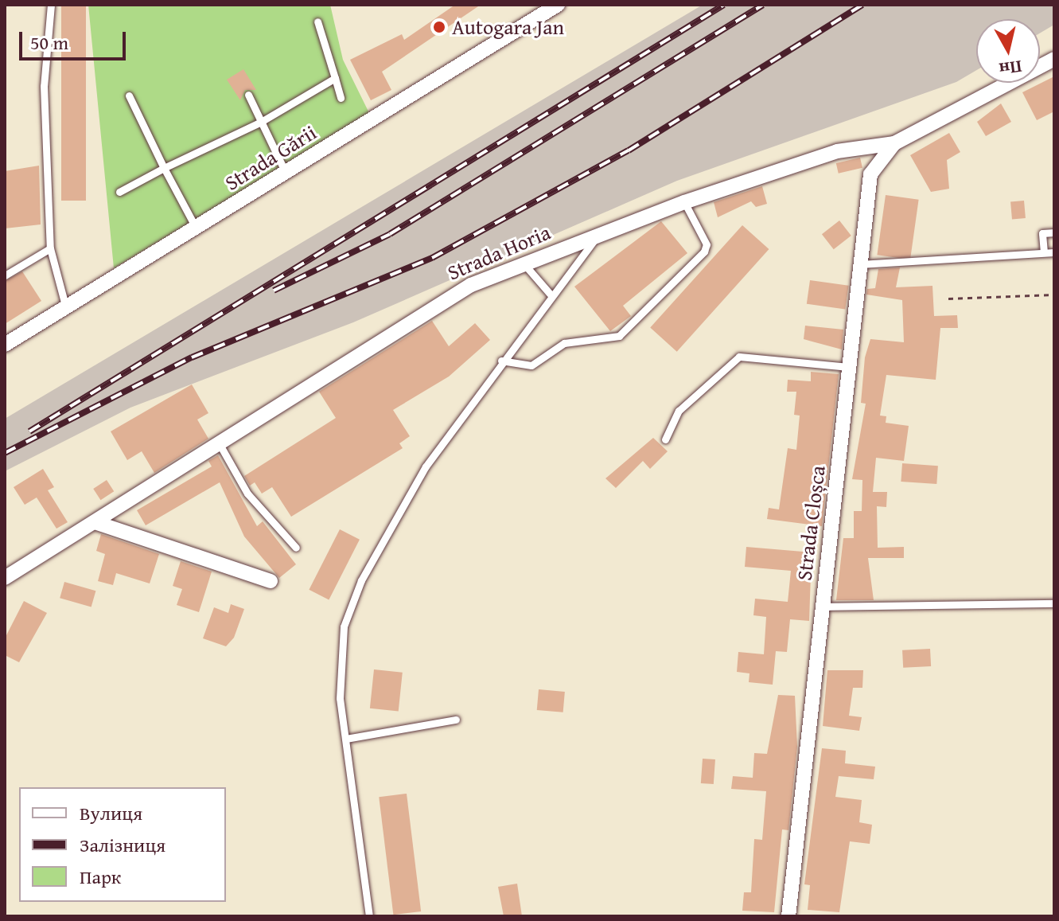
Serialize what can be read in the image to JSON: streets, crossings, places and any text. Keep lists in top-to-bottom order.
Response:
{
  "streets": {
    "street": ["Strada Gării", "Strada Horia", "Strada Cloșca"]
  },
  "crossings": [
    ["Strada Horia", "Strada Cloșca"]
  ],
  "places": ["Autogara Jan"],
  "legend": ["Вулиця", "Залізниця", "Парк"],
  "scale_bar": "50 m",
  "north": "bottom"
}
